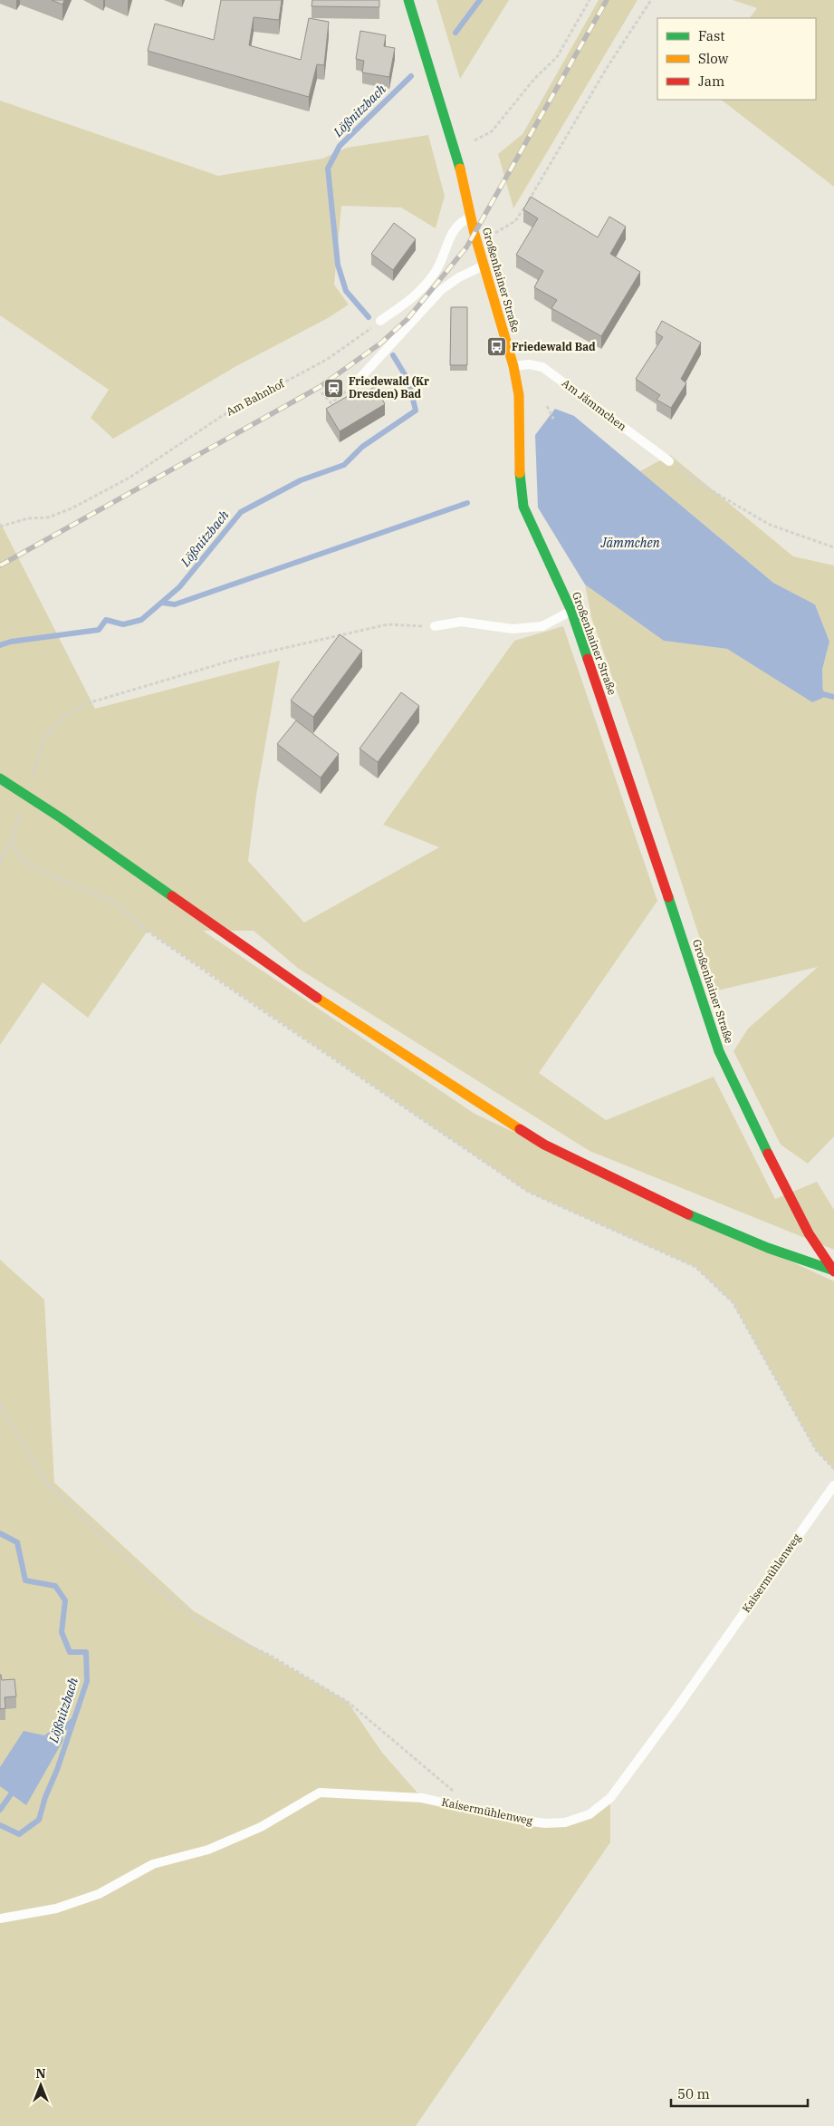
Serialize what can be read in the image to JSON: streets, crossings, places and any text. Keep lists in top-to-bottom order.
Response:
{
  "streets": {
    "street": ["Großenhainer Straße"],
    "lane": ["Am Jämmchen", "Kaisermühlenweg"],
    "path": ["Am Bahnhof"]
  },
  "crossings": [
    ["Großenhainer Straße", "Am Jämmchen"]
  ],
  "water": ["Lößnitzbach", "Jämmchen"],
  "places": {
    "bus stop": ["Friedewald Bad"],
    "station": ["Friedewald (Kr Dresden) Bad"]
  },
  "legend": ["Fast", "Slow", "Jam"],
  "scale_bar": "50 m",
  "north": "top"
}
